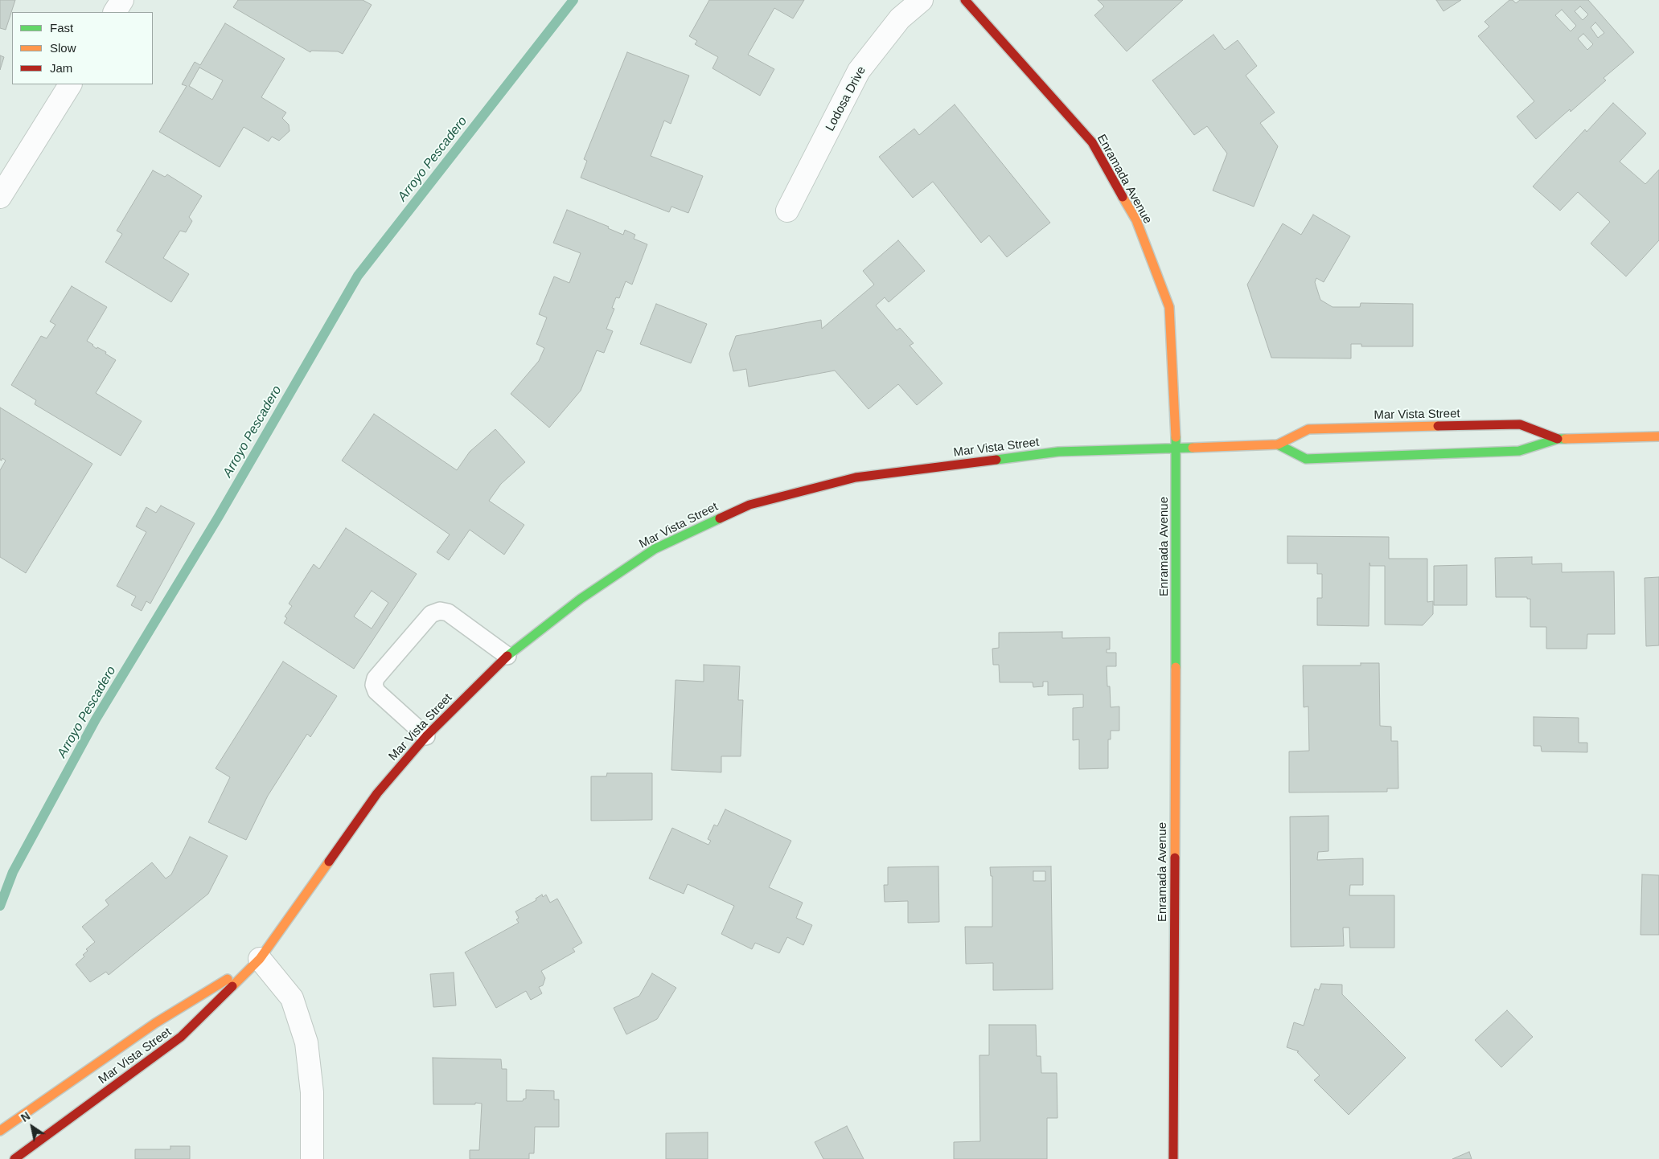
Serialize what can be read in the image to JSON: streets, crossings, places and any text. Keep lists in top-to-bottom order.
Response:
{
  "streets": {
    "street": ["Lodosa Drive", "Enramada Avenue", "Mar Vista Street"]
  },
  "crossings": [
    ["Enramada Avenue", "Mar Vista Street"]
  ],
  "water": ["Arroyo Pescadero"],
  "legend": ["Fast", "Slow", "Jam"],
  "north": "top left"
}
